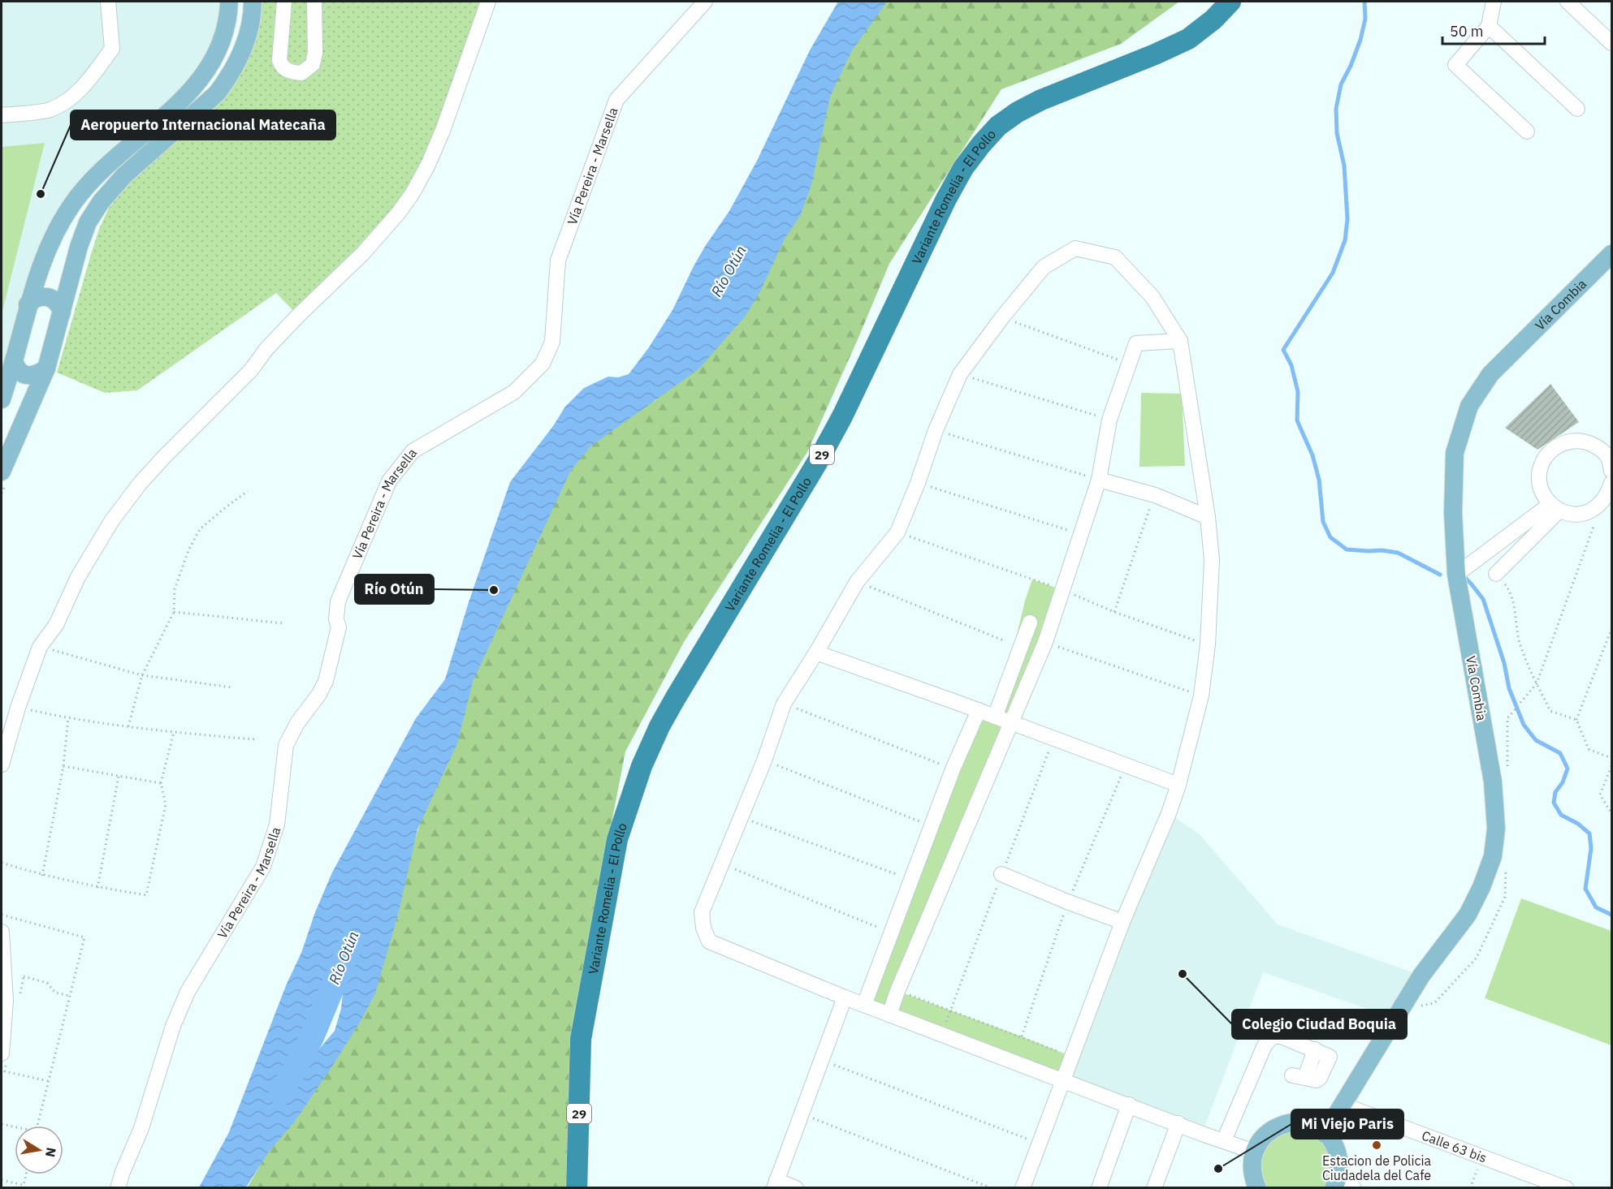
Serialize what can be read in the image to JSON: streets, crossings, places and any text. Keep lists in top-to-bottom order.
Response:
{
  "streets": {
    "highway": ["Variante Romelia - El Pollo", "29"],
    "main road": ["Vía Combia"],
    "street": ["Vía Pereira - Marsella", "Calle 63 bis"]
  },
  "crossings": [
    ["Vía Combia", "Calle 63 bis"]
  ],
  "water": ["Río Otún"],
  "places": [
    "Aeropuerto Internacional Matecaña",
    "Río Otún",
    "Colegio Ciudad Boquia",
    "Estacion de Policia Ciudadela del Cafe",
    "Mi Viejo Paris"
  ],
  "scale_bar": "50 m",
  "north": "right"
}
